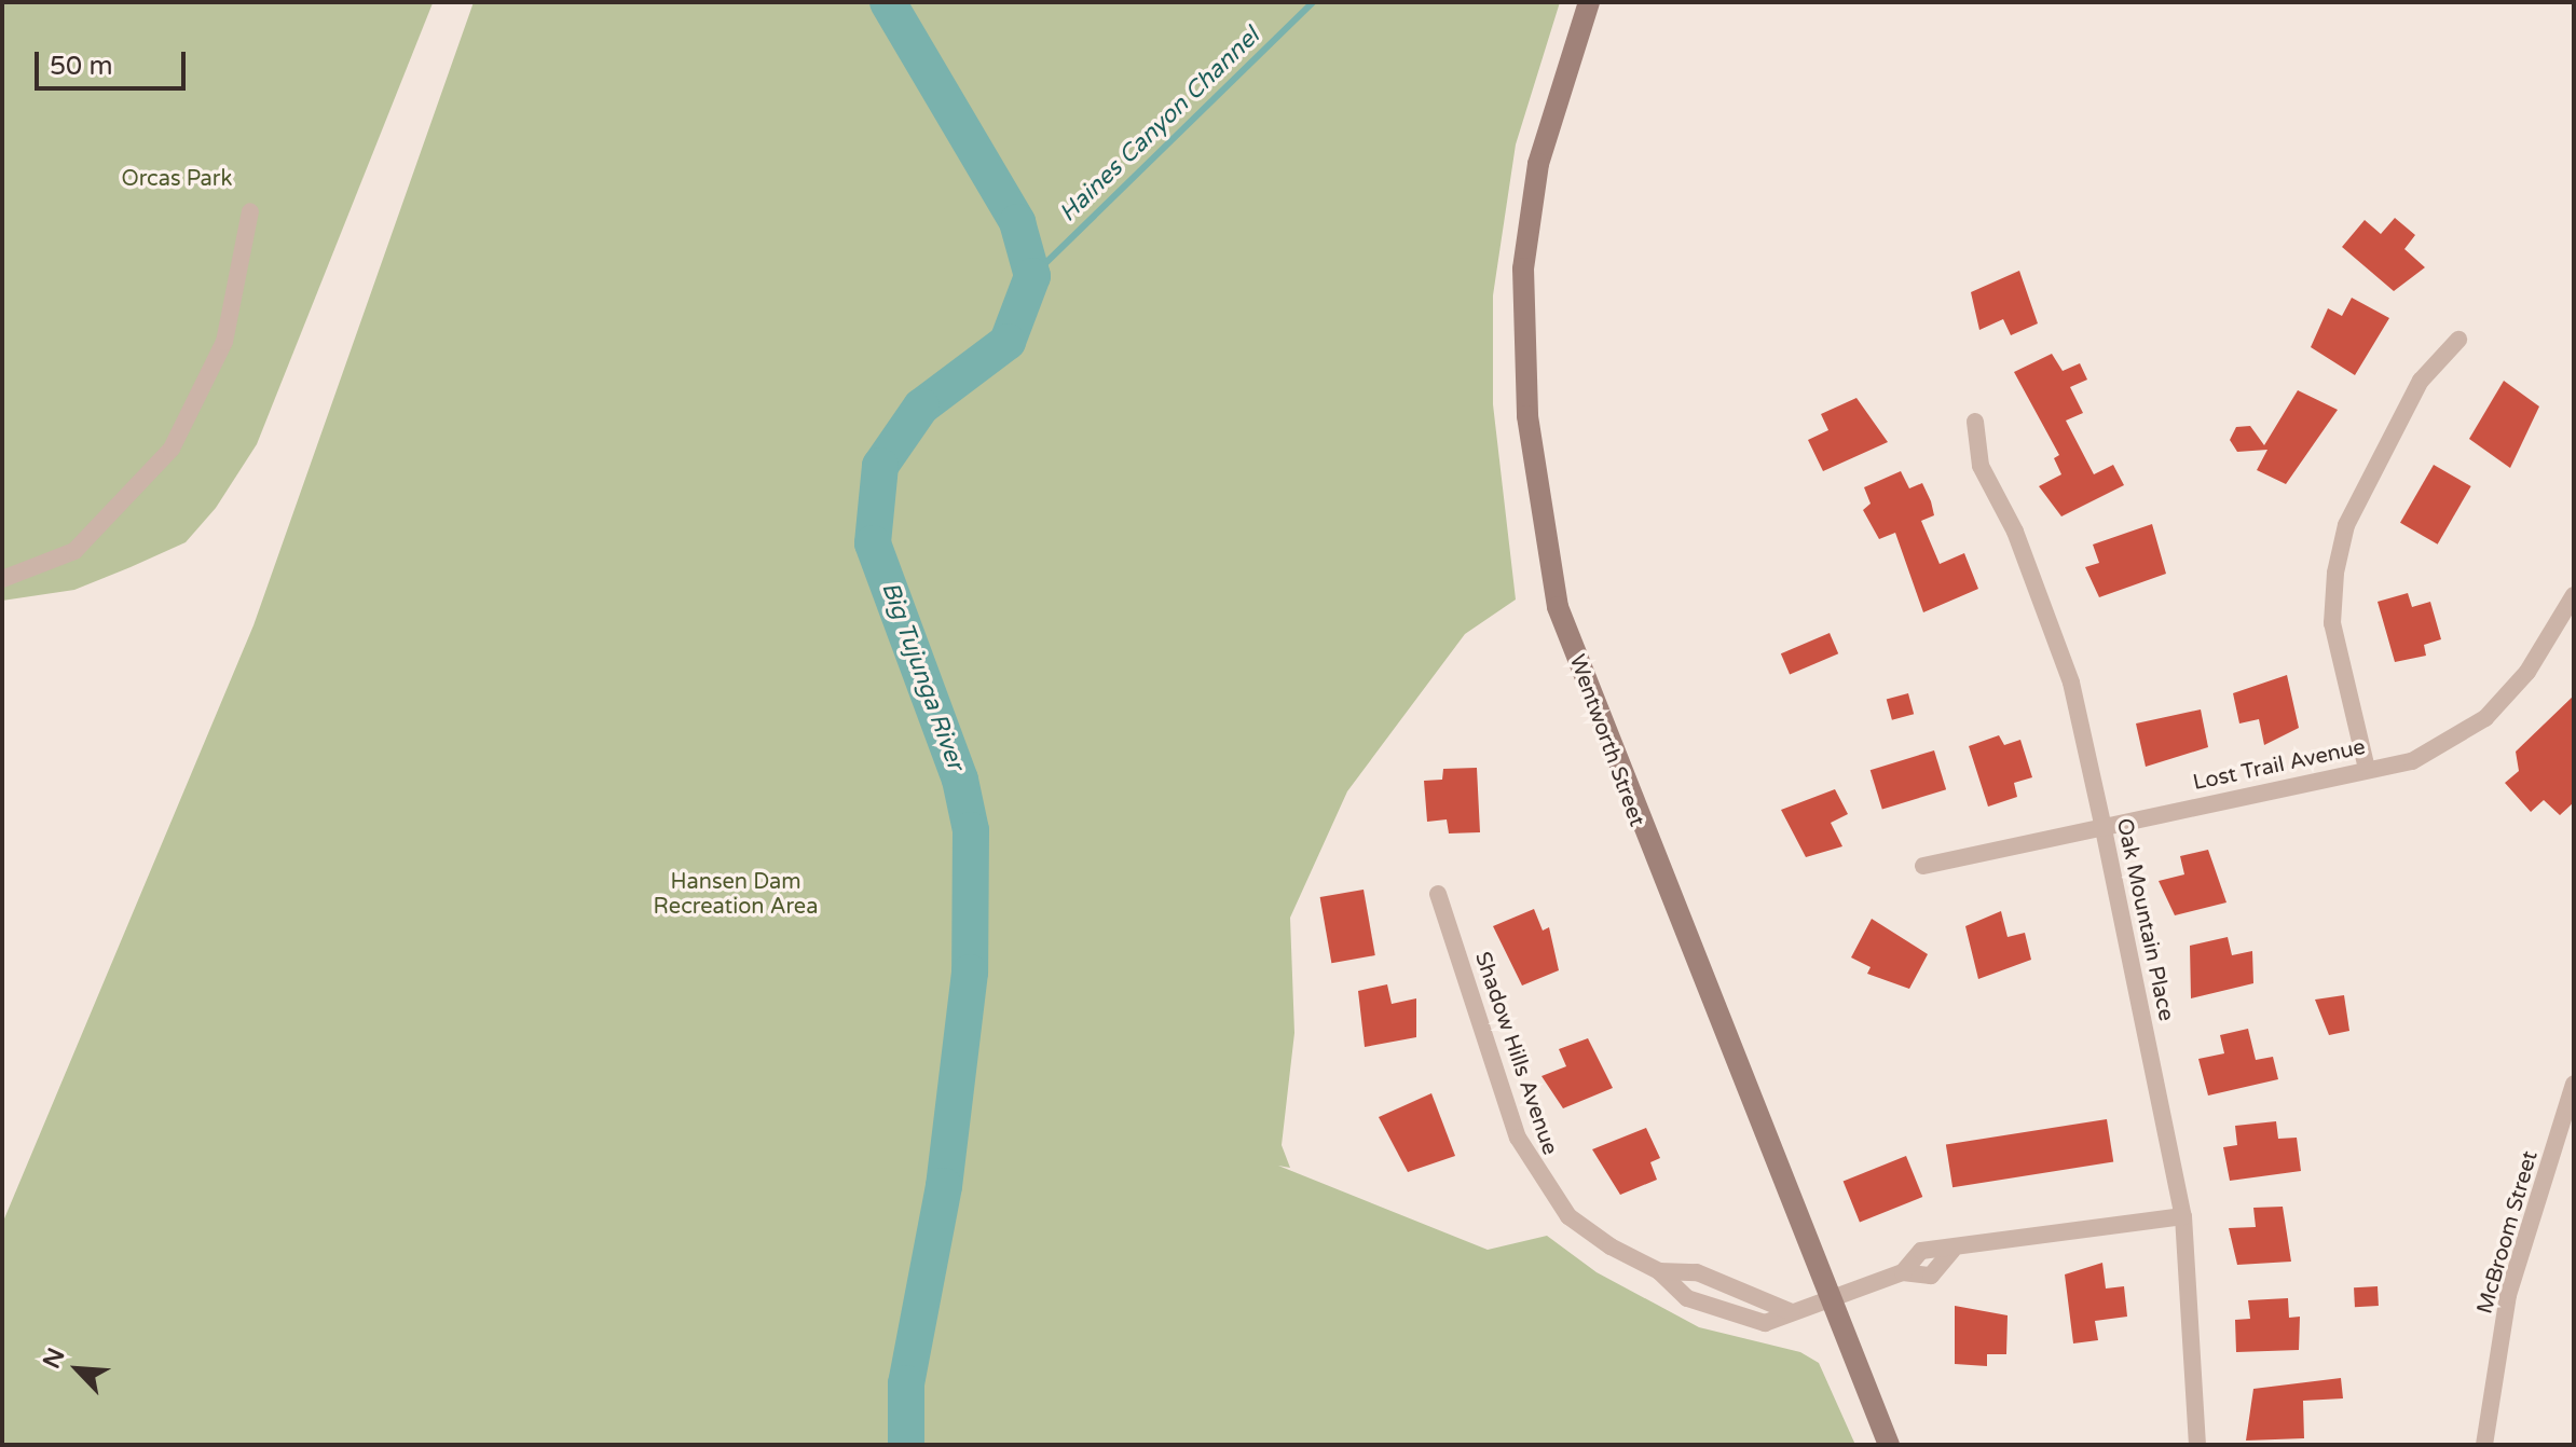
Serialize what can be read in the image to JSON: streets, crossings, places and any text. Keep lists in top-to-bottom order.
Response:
{
  "streets": {
    "main road": ["Wentworth Street"],
    "street": [
      "Lost Trail Avenue",
      "Oak Mountain Place",
      "Shadow Hills Avenue",
      "McBroom Street"
    ]
  },
  "crossings": [
    ["Wentworth Street", "Shadow Hills Avenue"],
    ["Lost Trail Avenue", "Oak Mountain Place"],
    ["Oak Mountain Place", "Shadow Hills Avenue"]
  ],
  "water": ["Haines Canyon Channel", "Big Tujunga River"],
  "parks": ["Orcas Park", "Hansen Dam Recreation Area"],
  "scale_bar": "50 m",
  "north": "top left"
}
